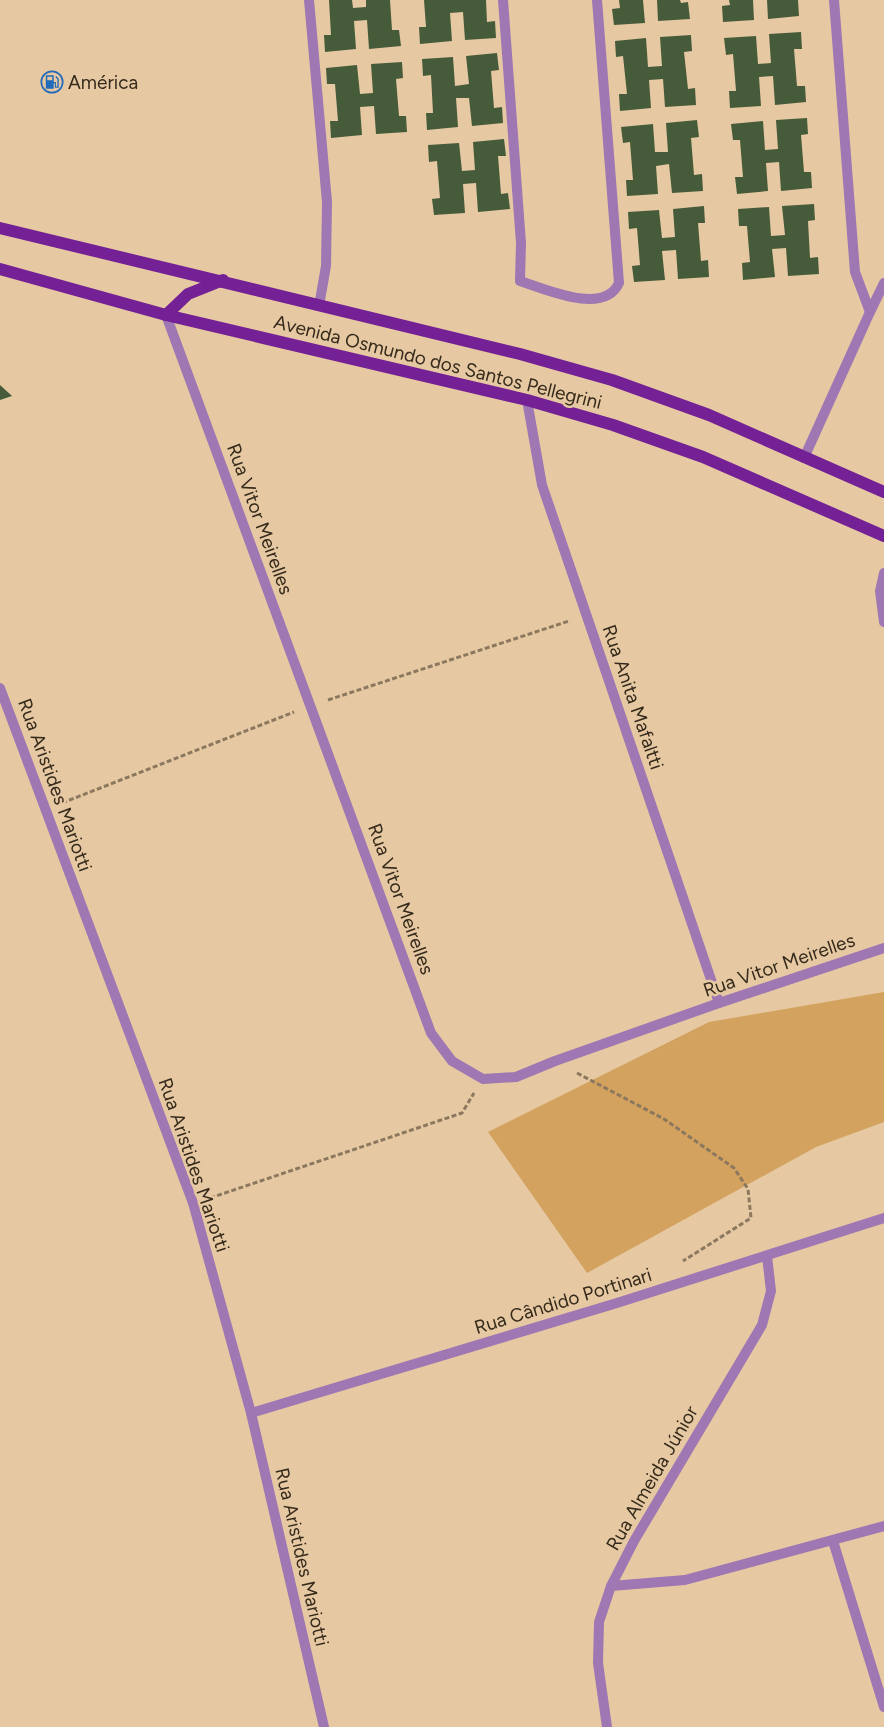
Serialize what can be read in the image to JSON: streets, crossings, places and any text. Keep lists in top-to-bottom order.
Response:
{
  "streets": {
    "main road": ["Avenida Osmundo dos Santos Pellegrini"],
    "street": [
      "Rua Vitor Meirelles",
      "Rua Anita Mafaltti",
      "Rua Aristides Mariotti",
      "Rua Cândido Portinari",
      "Rua Almeida Júnior"
    ]
  },
  "crossings": [
    ["Avenida Osmundo dos Santos Pellegrini", "Rua Vitor Meirelles"],
    ["Avenida Osmundo dos Santos Pellegrini", "Rua Anita Mafaltti"],
    ["Rua Vitor Meirelles", "Rua Anita Mafaltti"],
    ["Rua Aristides Mariotti", "Rua Cândido Portinari"],
    ["Rua Cândido Portinari", "Rua Almeida Júnior"]
  ],
  "places": {
    "fuel station": ["América"]
  }
}
